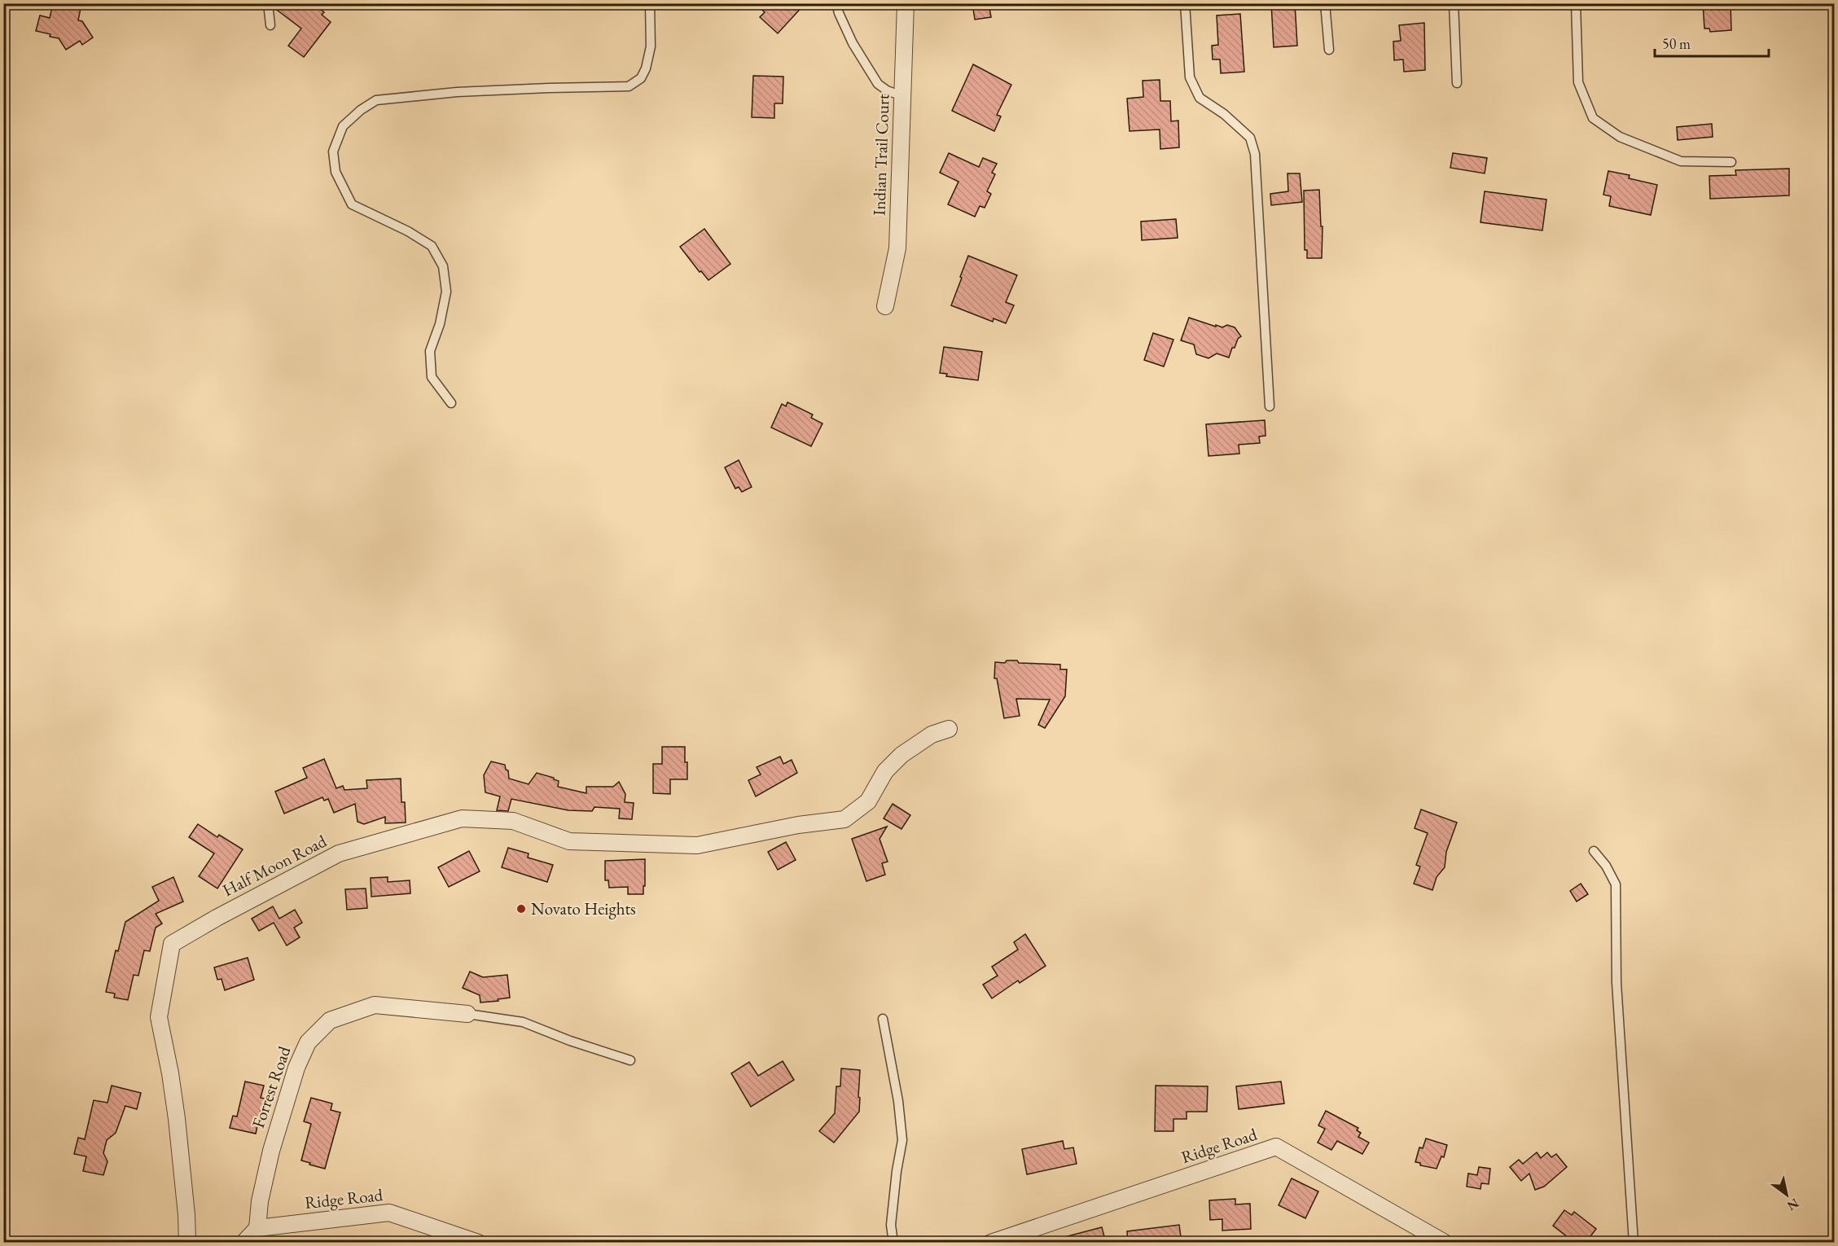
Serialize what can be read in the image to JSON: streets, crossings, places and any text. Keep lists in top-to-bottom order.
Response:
{
  "streets": {
    "street": [
      "Indian Trail Court",
      "Half Moon Road",
      "Forrest Road",
      "Ridge Road"
    ]
  },
  "crossings": [
    ["Forrest Road", "Ridge Road"]
  ],
  "places": ["Novato Heights"],
  "scale_bar": "50 m",
  "north": "bottom right"
}
